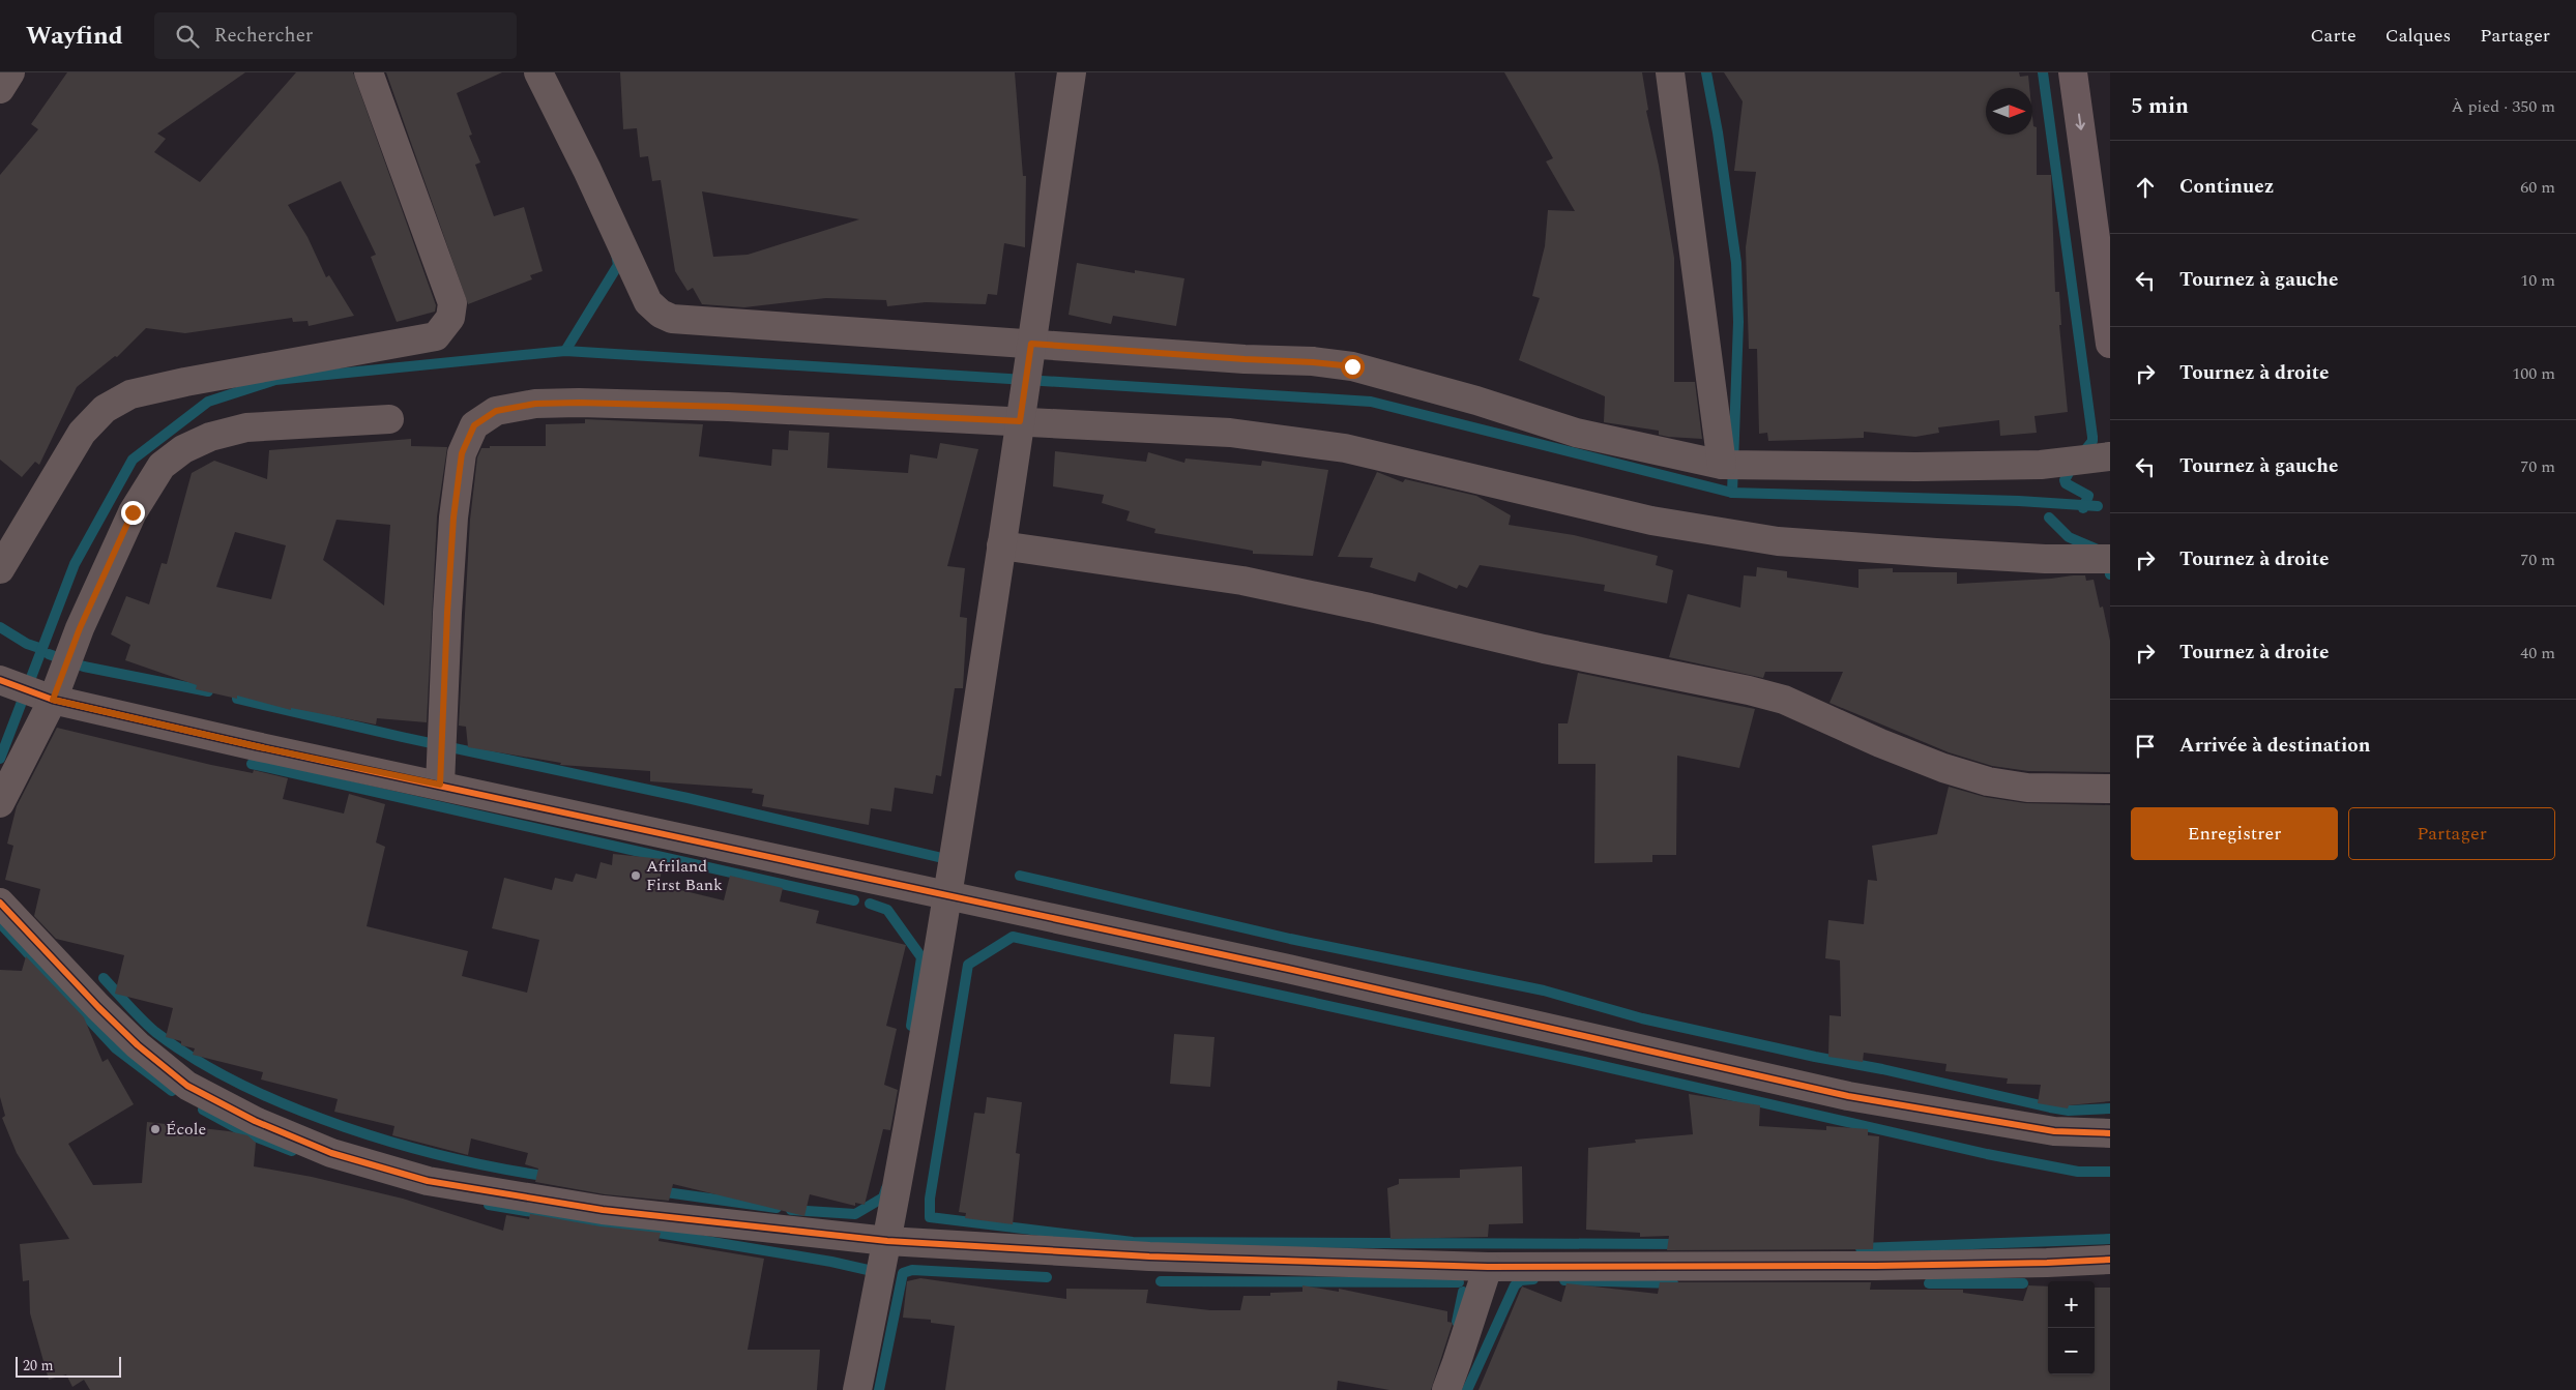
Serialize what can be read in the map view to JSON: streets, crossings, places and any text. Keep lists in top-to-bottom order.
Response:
{
  "places": ["Afriland First Bank", "École"],
  "scale_bar": "20 m",
  "north": "right",
  "page": {
    "header": "Wayfind",
    "search": "Rechercher",
    "nav": ["Carte", "Calques", "Partager"],
    "heading": ["5 min", "À pied · 350 m"],
    "list": [
      ["Continuez", "60 m"],
      ["Tournez à gauche", "10 m"],
      ["Tournez à droite", "100 m"],
      ["Tournez à gauche", "70 m"],
      ["Tournez à droite", "70 m"],
      ["Tournez à droite", "40 m"],
      "Arrivée à destination"
    ],
    "buttons": ["Enregistrer", "Partager"],
    "map_buttons": ["+", "−"],
    "scale": "20 m"
  }
}
